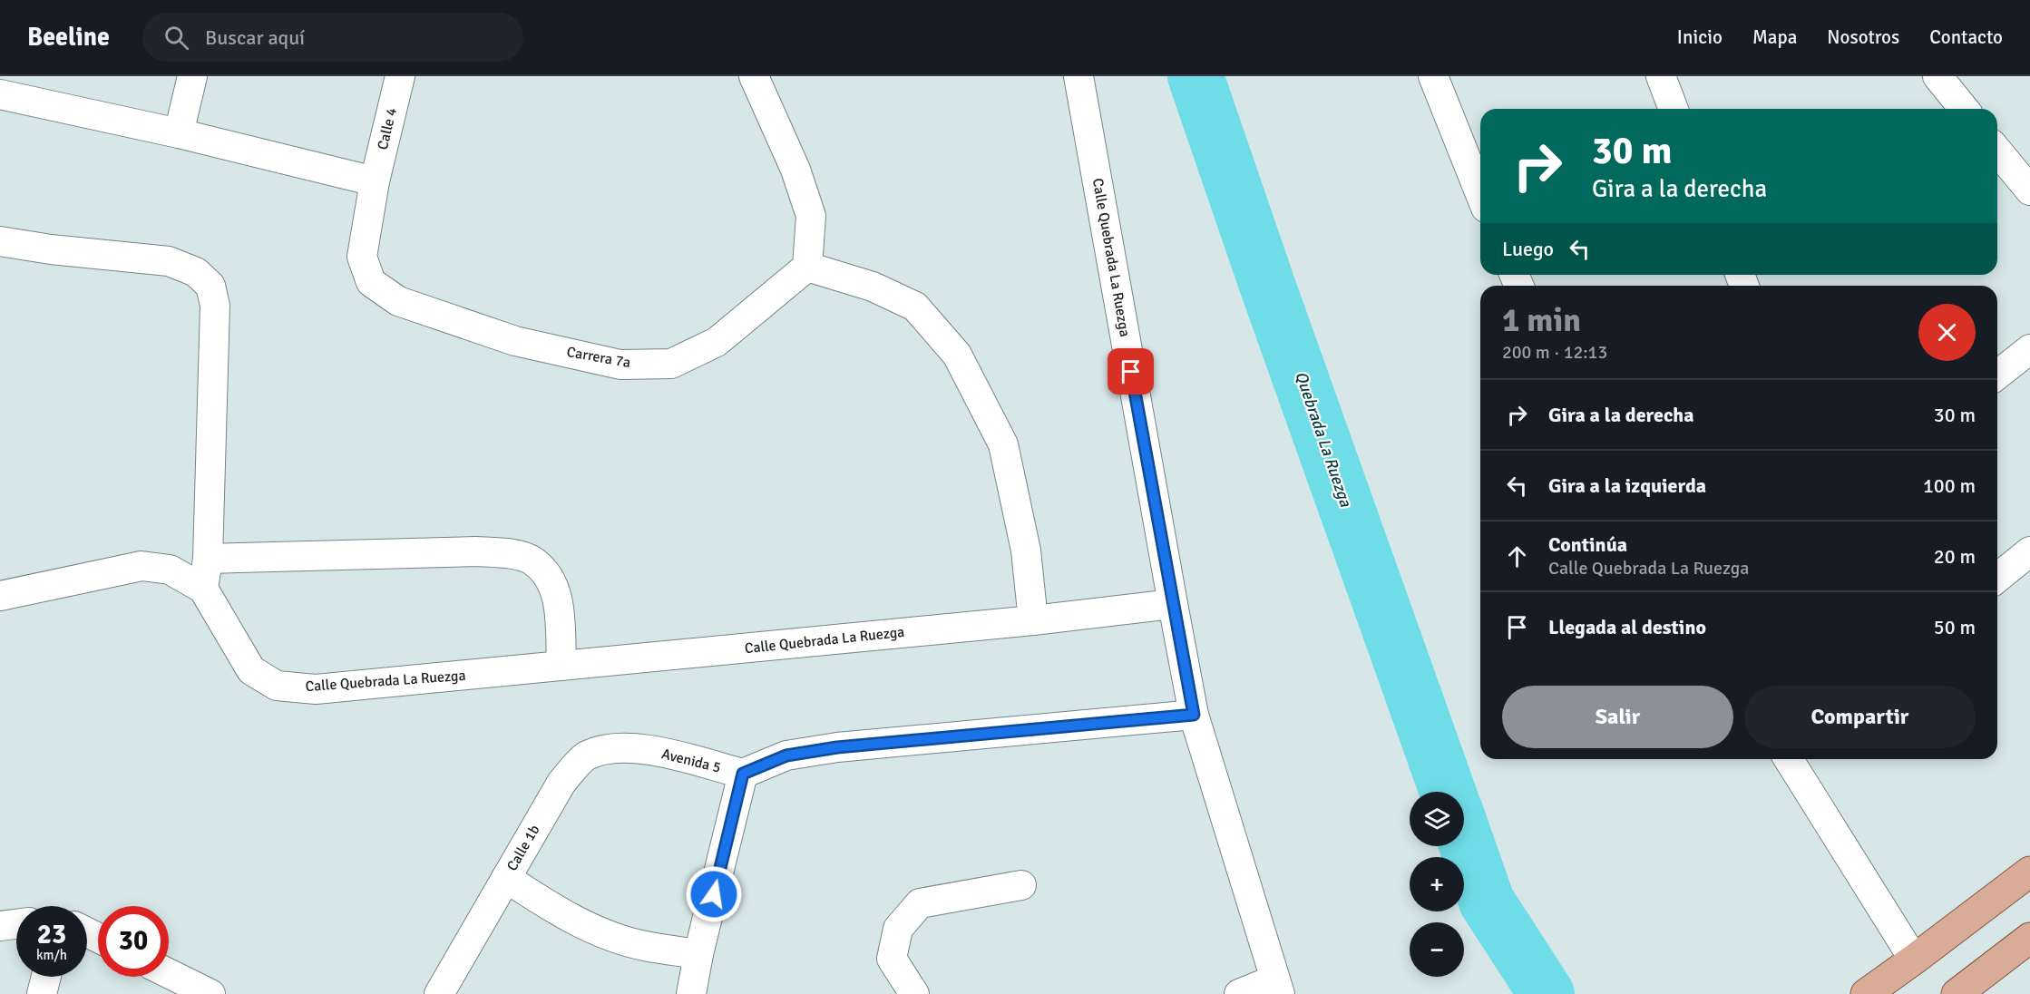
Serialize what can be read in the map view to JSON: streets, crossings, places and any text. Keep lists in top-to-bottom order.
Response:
{
  "streets": {
    "street": [
      "Calle 4",
      "Calle Quebrada La Ruezga",
      "Carrera 7a",
      "Avenida 5",
      "Calle 1b"
    ]
  },
  "crossings": [
    ["Calle 4", "Carrera 7a"],
    ["Avenida 5", "Calle 1b"]
  ],
  "water": ["Quebrada La Ruezga"],
  "page": {
    "header": "Beeline",
    "search": "Buscar aquí",
    "nav": [
      "Inicio",
      "Mapa",
      "Nosotros",
      "Contacto"
    ],
    "turn": ["30 m", "Gira a la derecha"],
    "then": "Luego",
    "heading": ["1 min", "200 m · 12:13"],
    "list": [
      {
        "name": "Gira a la derecha",
        "value": "30 m"
      },
      {
        "name": "Gira a la izquierda",
        "value": "100 m"
      },
      {
        "name": "Continúa",
        "note": "Calle Quebrada La Ruezga",
        "value": "20 m"
      },
      {
        "name": "Llegada al destino",
        "value": "50 m"
      }
    ],
    "buttons": ["Salir", "Compartir"],
    "map_buttons": ["+", "−"],
    "speed": "23 km/h",
    "limit": "30"
  }
}
